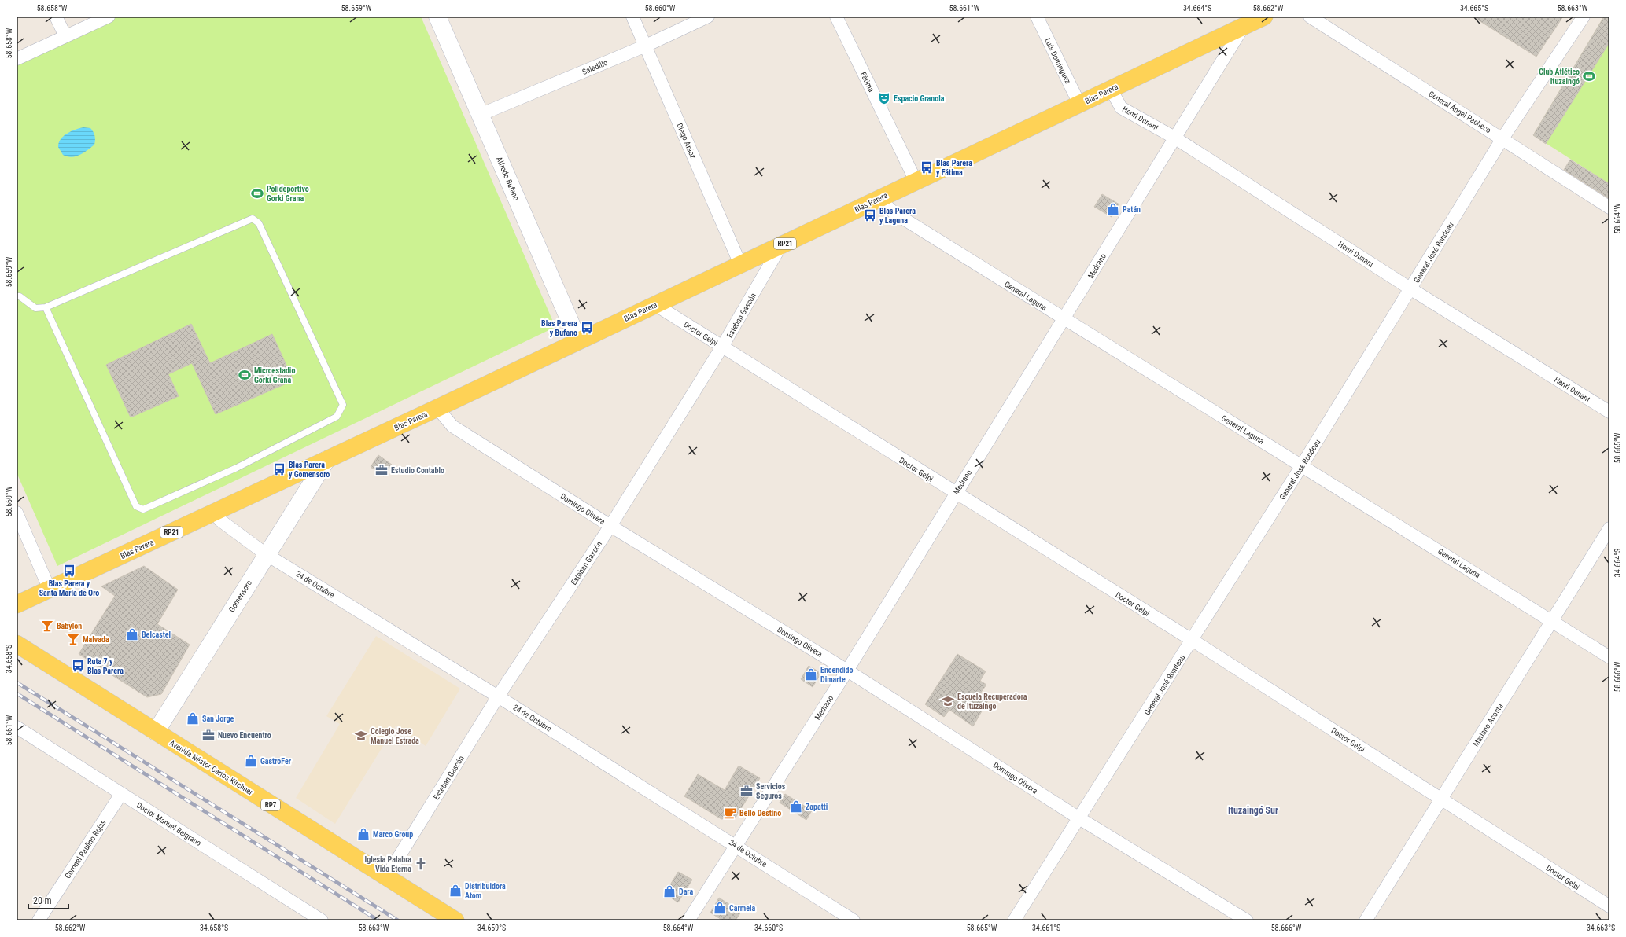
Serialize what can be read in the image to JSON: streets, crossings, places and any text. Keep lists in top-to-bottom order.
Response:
{
  "streets": {
    "main road": [
      "Blas Parera",
      "RP21",
      "Avenida Néstor Carlos Kirchner",
      "RP7"
    ],
    "street": [
      "Luís Dominguez",
      "Saladillo",
      "Fátima",
      "General Ángel Pacheco",
      "Henri Dunant",
      "Diego Aráoz",
      "Alfredo Bufano",
      "General José Rondeau",
      "Medrano",
      "General Laguna",
      "Esteban Gascón",
      "Doctor Gelpi",
      "Domingo Olivera",
      "24 de Octubre",
      "Gomensoro",
      "Mariano Acosta",
      "Doctor Manuel Belgrano",
      "Coronel Paulino Rojas"
    ]
  },
  "crossings": [
    ["Luís Dominguez", "Blas Parera"],
    ["Saladillo", "Diego Aráoz"],
    ["Saladillo", "Alfredo Bufano"],
    ["Fátima", "Blas Parera"],
    ["Blas Parera", "Henri Dunant"],
    ["Blas Parera", "Diego Aráoz"],
    ["Blas Parera", "Alfredo Bufano"],
    ["Blas Parera", "Medrano"],
    ["Blas Parera", "General Laguna"],
    ["Blas Parera", "Esteban Gascón"],
    ["Blas Parera", "Doctor Gelpi"],
    ["Blas Parera", "Domingo Olivera"],
    ["Blas Parera", "24 de Octubre"],
    ["Blas Parera", "Gomensoro"],
    ["General Ángel Pacheco", "General José Rondeau"],
    ["Henri Dunant", "General José Rondeau"],
    ["Henri Dunant", "Medrano"],
    ["General José Rondeau", "General Laguna"],
    ["General José Rondeau", "Doctor Gelpi"],
    ["General José Rondeau", "Domingo Olivera"],
    ["Medrano", "General Laguna"],
    ["Medrano", "Doctor Gelpi"],
    ["Medrano", "Domingo Olivera"],
    ["Medrano", "24 de Octubre"],
    ["General Laguna", "Mariano Acosta"],
    ["Esteban Gascón", "Doctor Gelpi"],
    ["Esteban Gascón", "Domingo Olivera"],
    ["Esteban Gascón", "24 de Octubre"],
    ["Esteban Gascón", "Avenida Néstor Carlos Kirchner"],
    ["Doctor Gelpi", "Mariano Acosta"],
    ["24 de Octubre", "Gomensoro"],
    ["Gomensoro", "Avenida Néstor Carlos Kirchner"],
    ["Doctor Manuel Belgrano", "Coronel Paulino Rojas"]
  ],
  "districts": ["Ituzaingó Sur"],
  "places": {
    "sports": ["Club Atlético Ituzaingó", "Polideportivo Gorki Grana", "Microestadio Gorki Grana"],
    "theatre": ["Espacio Granola"],
    "bus stop": [
      "Blas Parera y Fátima",
      "Blas Parera y Laguna",
      "Blas Parera y Bufano",
      "Blas Parera y Gomensoro",
      "Blas Parera y Santa María de Oro",
      "Ruta 7 y Blas Parera"
    ],
    "shop": [
      "Patán",
      "Belcastel",
      "Encendido Dimarte",
      "San Jorge",
      "GastroFer",
      "Zapatti",
      "Marco Group",
      "Distribuidora Atom",
      "Dara",
      "Carmela"
    ],
    "office": ["Estudio Contablo", "Nuevo Encuentro", "Servicios Seguros"],
    "bar": ["Babylon", "Malvada"],
    "school or university": ["Escuela Recuperadora de Ituzaingo", "Colegio Jose Manuel Estrada"],
    "cafe": ["Bello Destino"],
    "church": ["Iglesia Palabra Vida Eterna"]
  },
  "scale_bar": "20 m",
  "coordinates": [
    "58.658°W",
    "58.659°W",
    "58.660°W",
    "58.661°W",
    "34.664°S",
    "58.662°W",
    "34.665°S",
    "58.663°W",
    "58.664°W",
    "58.665°W",
    "34.658°S",
    "58.666°W",
    "34.659°S",
    "34.660°S",
    "34.661°S",
    "34.663°S"
  ]
}
